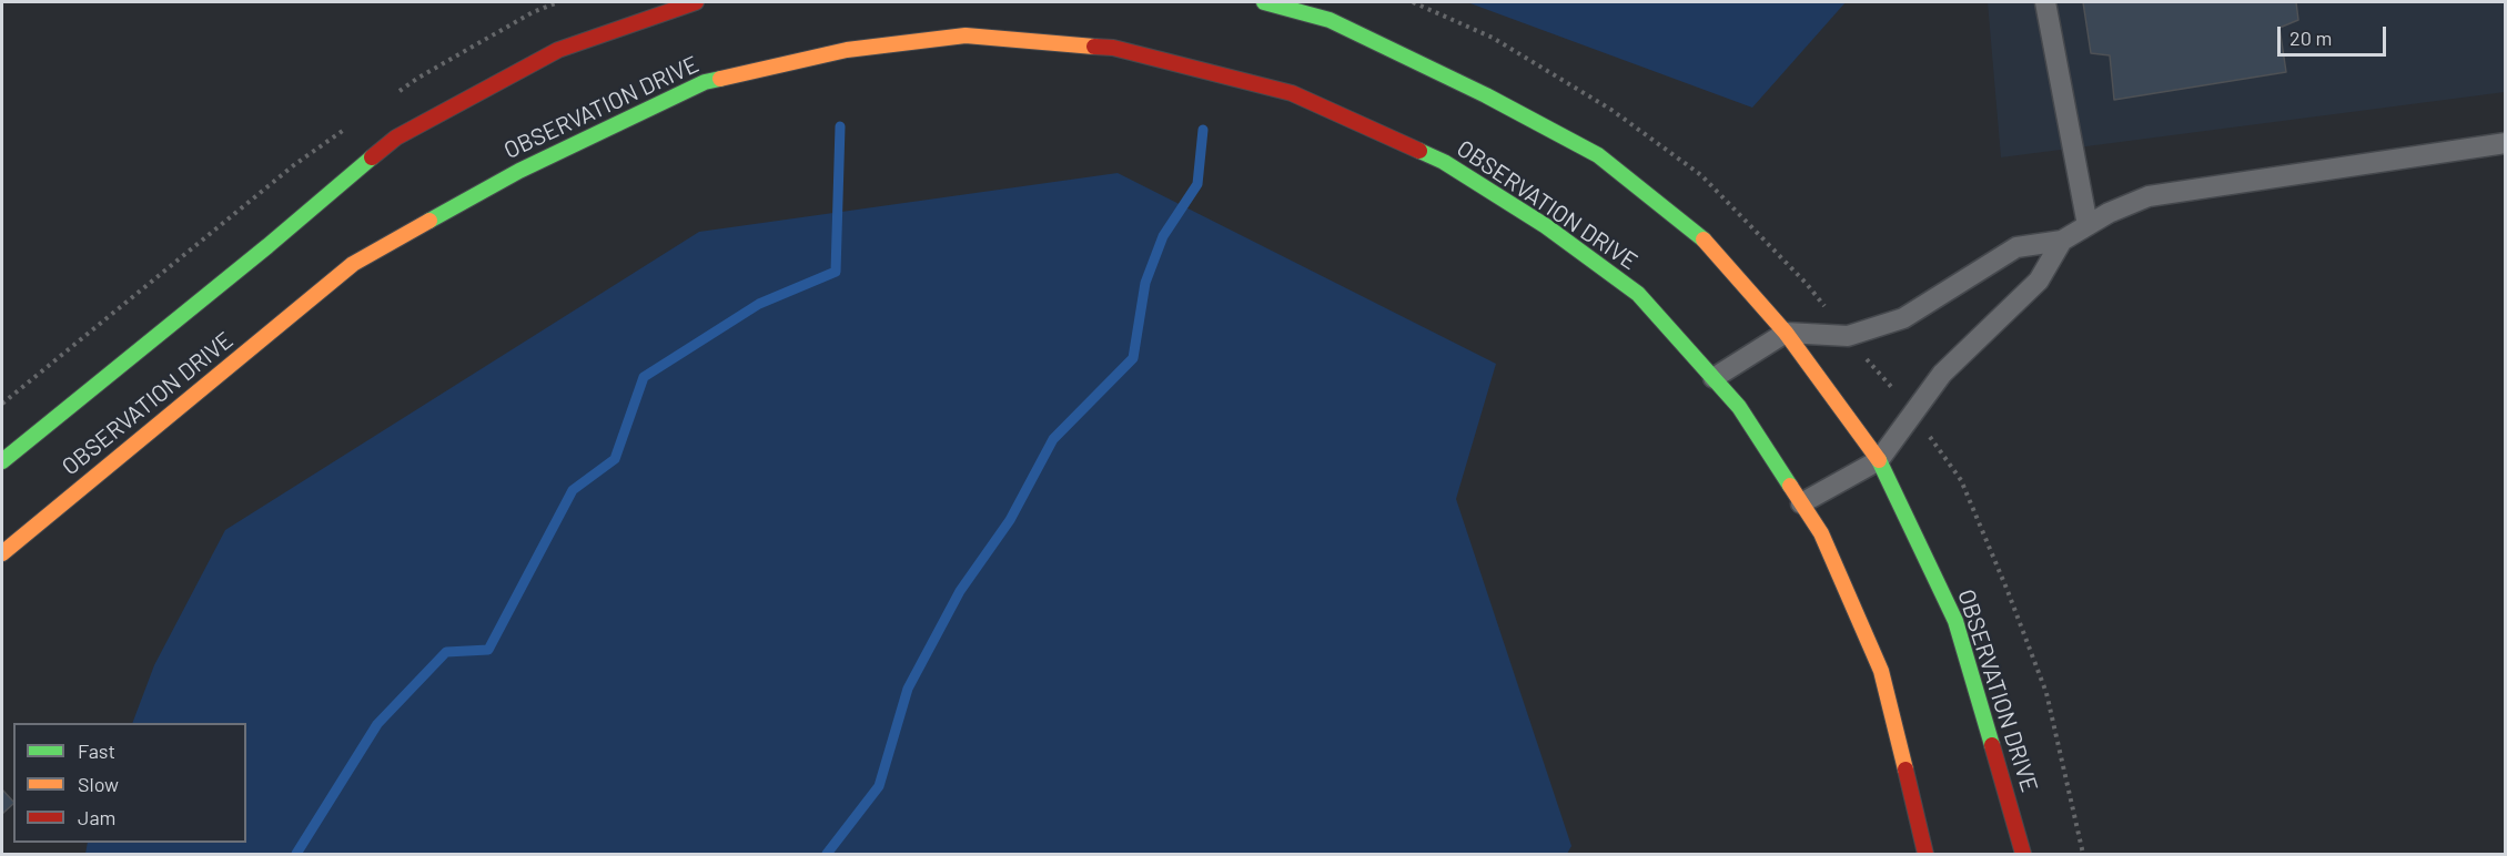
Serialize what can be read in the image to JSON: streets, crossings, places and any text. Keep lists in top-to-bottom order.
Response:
{
  "streets": {
    "street": ["OBSERVATION DRIVE"]
  },
  "legend": ["Fast", "Slow", "Jam"],
  "scale_bar": "20 m"
}
